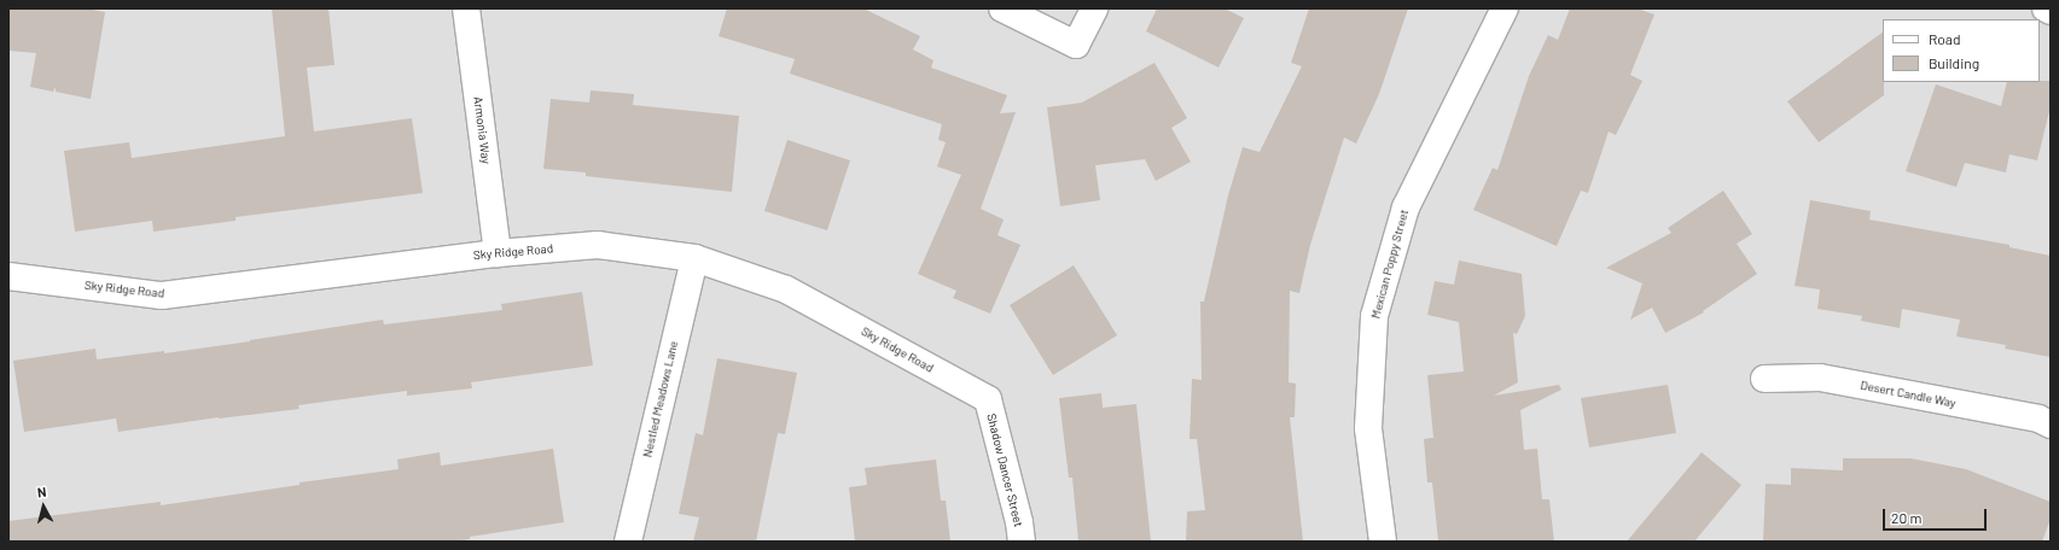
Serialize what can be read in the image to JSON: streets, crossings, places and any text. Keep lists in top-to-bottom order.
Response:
{
  "streets": {
    "street": [
      "Armonia Way",
      "Sky Ridge Road",
      "Mexican Poppy Street",
      "Desert Candle Way",
      "Nestled Meadows Lane",
      "Shadow Dancer Street"
    ]
  },
  "crossings": [
    ["Armonia Way", "Sky Ridge Road"],
    ["Sky Ridge Road", "Nestled Meadows Lane"],
    ["Sky Ridge Road", "Shadow Dancer Street"]
  ],
  "legend": ["Road", "Building"],
  "scale_bar": "20 m",
  "north": "top"
}
